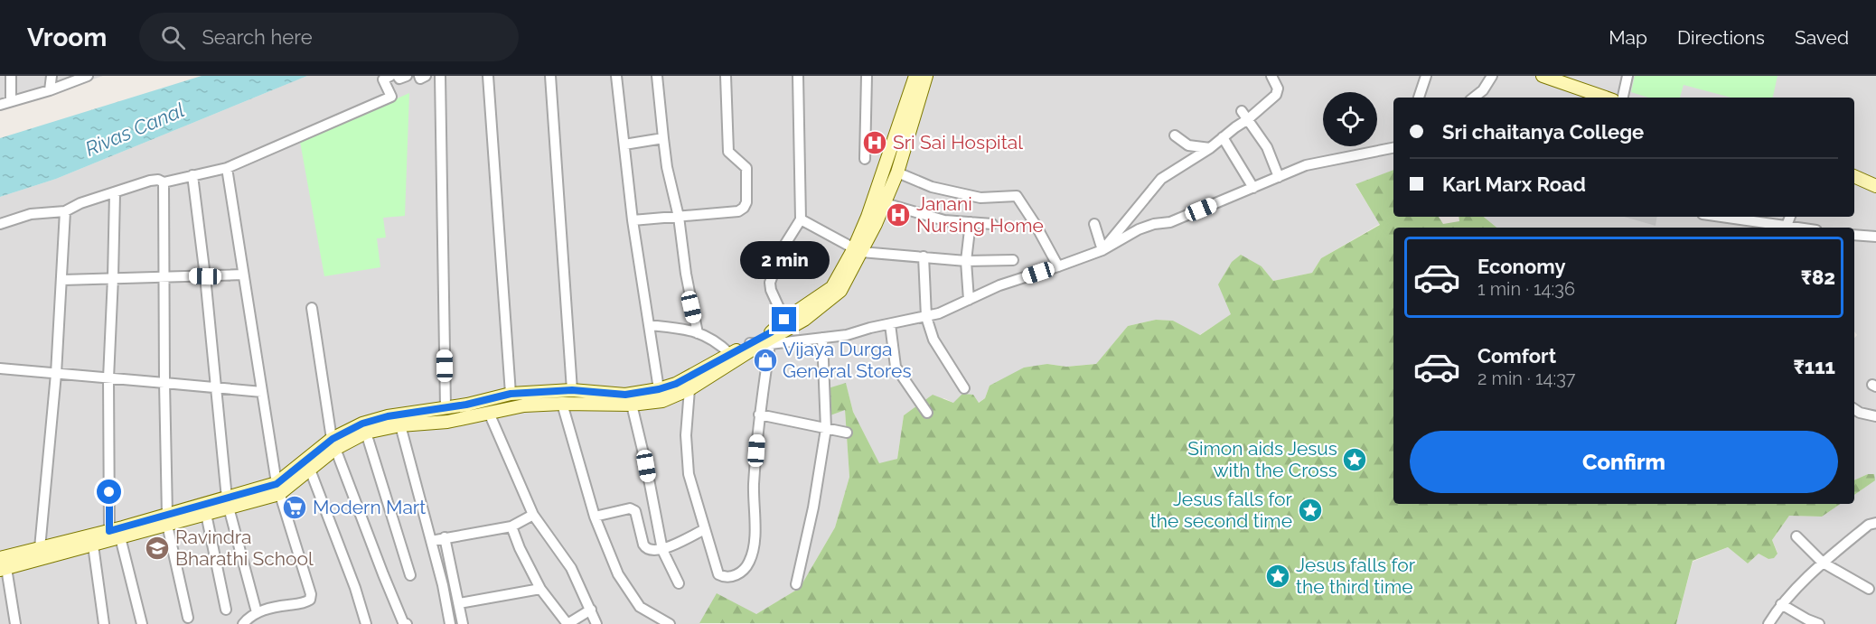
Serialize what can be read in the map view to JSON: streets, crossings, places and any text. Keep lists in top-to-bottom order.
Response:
{
  "water": ["Rivas Canal"],
  "places": {
    "hospital": ["Sri Sai Hospital", "Janani Nursing Home"],
    "shop": ["Vijaya Durga General Stores"],
    "place": ["Simon aids Jesus with the Cross", "Jesus falls for the second time", "Jesus falls for the third time"],
    "supermarket": ["Modern Mart"],
    "school or university": ["Ravindra Bharathi School"]
  },
  "page": {
    "header": "Vroom",
    "search": "Search here",
    "nav": ["Map", "Directions", "Saved"],
    "banner": ["Sri chaitanya College", "Karl Marx Road"],
    "list": [
      {
        "name": "Economy",
        "note": "1 min · 14:36",
        "value": "₹82"
      },
      {
        "name": "Comfort",
        "note": "2 min · 14:37",
        "value": "₹111"
      }
    ],
    "bubble": "2 min",
    "buttons": "Confirm"
  }
}
